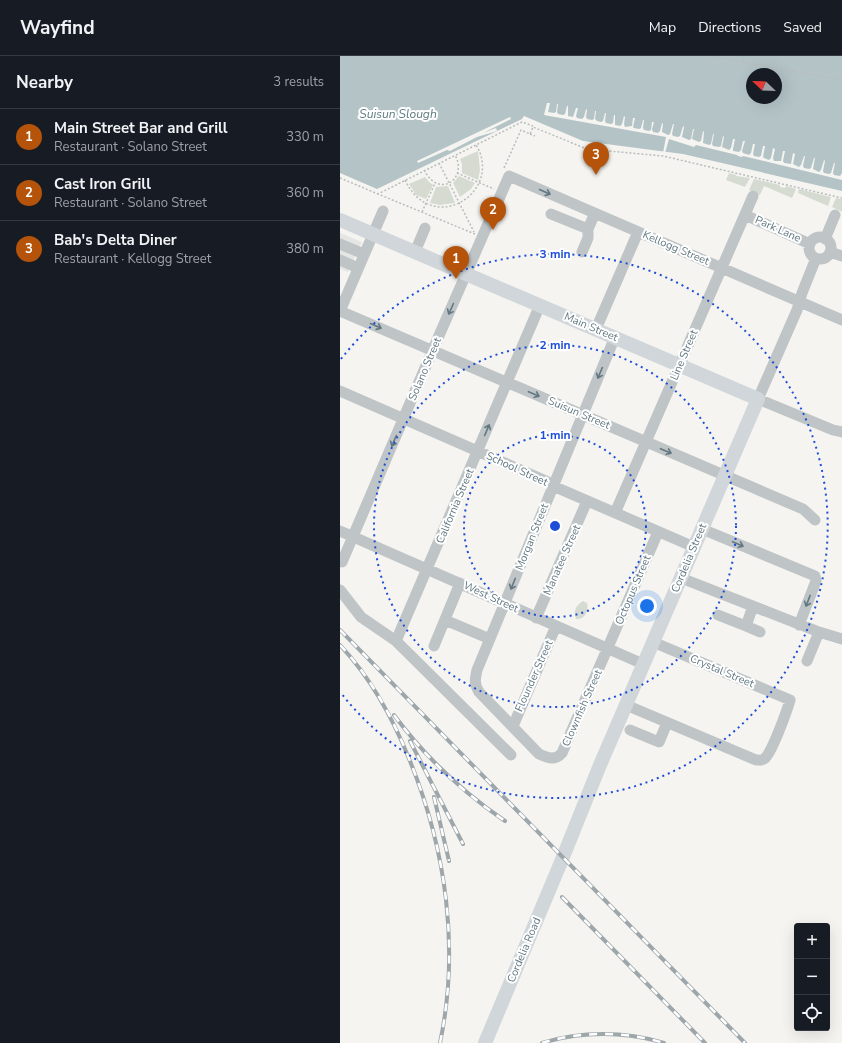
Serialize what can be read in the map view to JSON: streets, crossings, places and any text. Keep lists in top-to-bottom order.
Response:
{
  "streets": {
    "main road": ["Main Street", "Cordelia Street", "Cordelia Road"],
    "street": [
      "Park Lane",
      "Kellogg Street",
      "Line Street",
      "Solano Street",
      "Suisun Street",
      "School Street",
      "California Street",
      "Morgan Street",
      "Manatee Street",
      "Octopus Street",
      "West Street",
      "Crystal Street",
      "Flounder Street",
      "Clownfish Street"
    ]
  },
  "crossings": [
    ["Park Lane", "Line Street"],
    ["Park Lane", "Cordelia Street"],
    ["Kellogg Street", "Line Street"],
    ["Kellogg Street", "Solano Street"],
    ["Kellogg Street", "Cordelia Street"],
    ["Main Street", "Line Street"],
    ["Main Street", "Solano Street"],
    ["Main Street", "California Street"],
    ["Main Street", "Morgan Street"],
    ["Main Street", "Cordelia Street"],
    ["Line Street", "Suisun Street"],
    ["Line Street", "School Street"],
    ["Solano Street", "Suisun Street"],
    ["Solano Street", "School Street"],
    ["Solano Street", "West Street"],
    ["Suisun Street", "California Street"],
    ["Suisun Street", "Morgan Street"],
    ["Suisun Street", "Cordelia Street"],
    ["School Street", "California Street"],
    ["School Street", "Morgan Street"],
    ["School Street", "Cordelia Street"],
    ["School Street", "Manatee Street"],
    ["School Street", "Octopus Street"],
    ["California Street", "West Street"],
    ["Morgan Street", "West Street"],
    ["Morgan Street", "Flounder Street"],
    ["Morgan Street", "Clownfish Street"],
    ["Cordelia Street", "West Street"],
    ["Cordelia Street", "Crystal Street"],
    ["Cordelia Street", "Cordelia Road"],
    ["Manatee Street", "West Street"],
    ["Octopus Street", "West Street"],
    ["Octopus Street", "Clownfish Street"],
    ["West Street", "Flounder Street"],
    ["West Street", "Clownfish Street"],
    ["Flounder Street", "Clownfish Street"]
  ],
  "one_way": ["Solano Street", "Suisun Street", "Morgan Street"],
  "water": ["Suisun Slough"],
  "north": "top left",
  "page": {
    "header": "Wayfind",
    "nav": ["Map", "Directions", "Saved"],
    "heading": ["Nearby", "3 results"],
    "list": [
      {
        "mark": "1",
        "name": "Main Street Bar and Grill",
        "note": "Restaurant · Solano Street",
        "value": "330 m"
      },
      {
        "mark": "2",
        "name": "Cast Iron Grill",
        "note": "Restaurant · Solano Street",
        "value": "360 m"
      },
      {
        "mark": "3",
        "name": "Bab's Delta Diner",
        "note": "Restaurant · Kellogg Street",
        "value": "380 m"
      }
    ],
    "pins": ["3", "2", "1"],
    "map_buttons": ["+", "−"]
  },
  "rings": ["3 min", "2 min", "1 min"]
}
